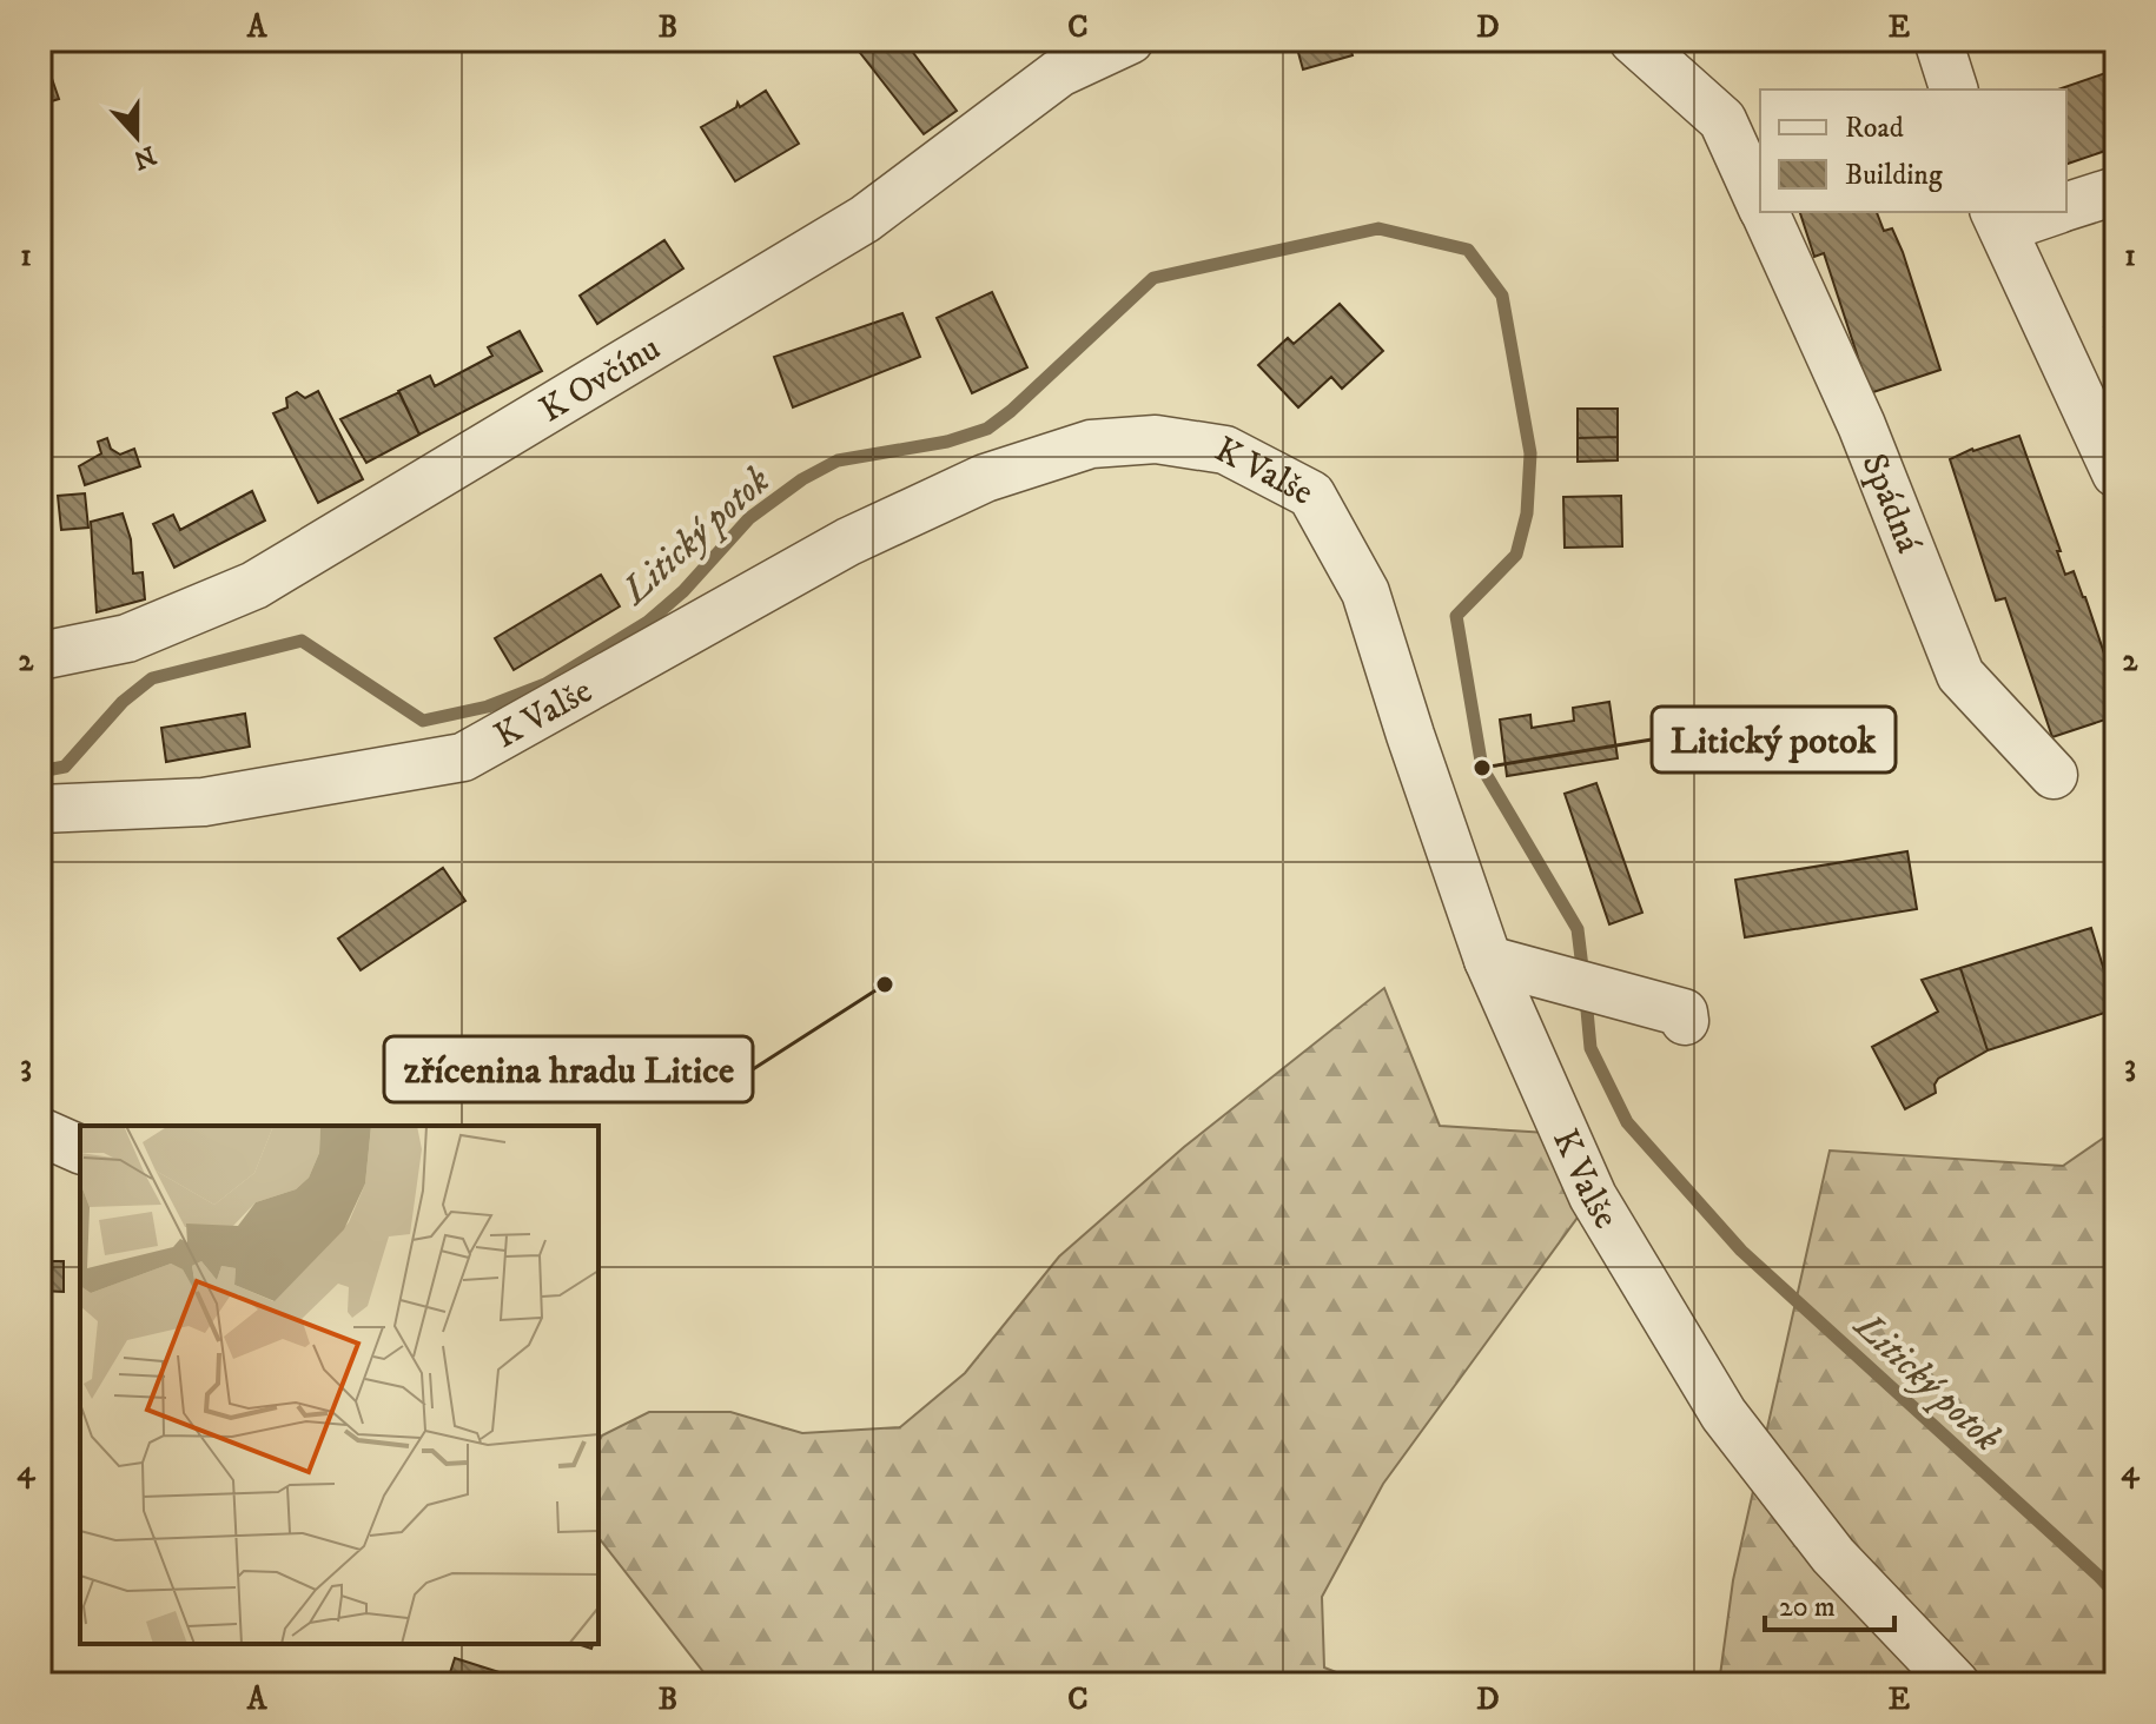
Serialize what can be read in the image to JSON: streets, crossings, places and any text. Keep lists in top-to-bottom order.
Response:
{
  "streets": {
    "street": ["K Ovčínu", "K Valše", "Spádná"]
  },
  "water": ["Litický potok"],
  "places": ["Litický potok", "zřícenina hradu Litice"],
  "legend": ["Road", "Building"],
  "scale_bar": "20 m",
  "north": "bottom",
  "grid": {
    "columns": [
      "A",
      "B",
      "C",
      "D",
      "E"
    ],
    "rows": [
      "1",
      "2",
      "3",
      "4"
    ]
  }
}
